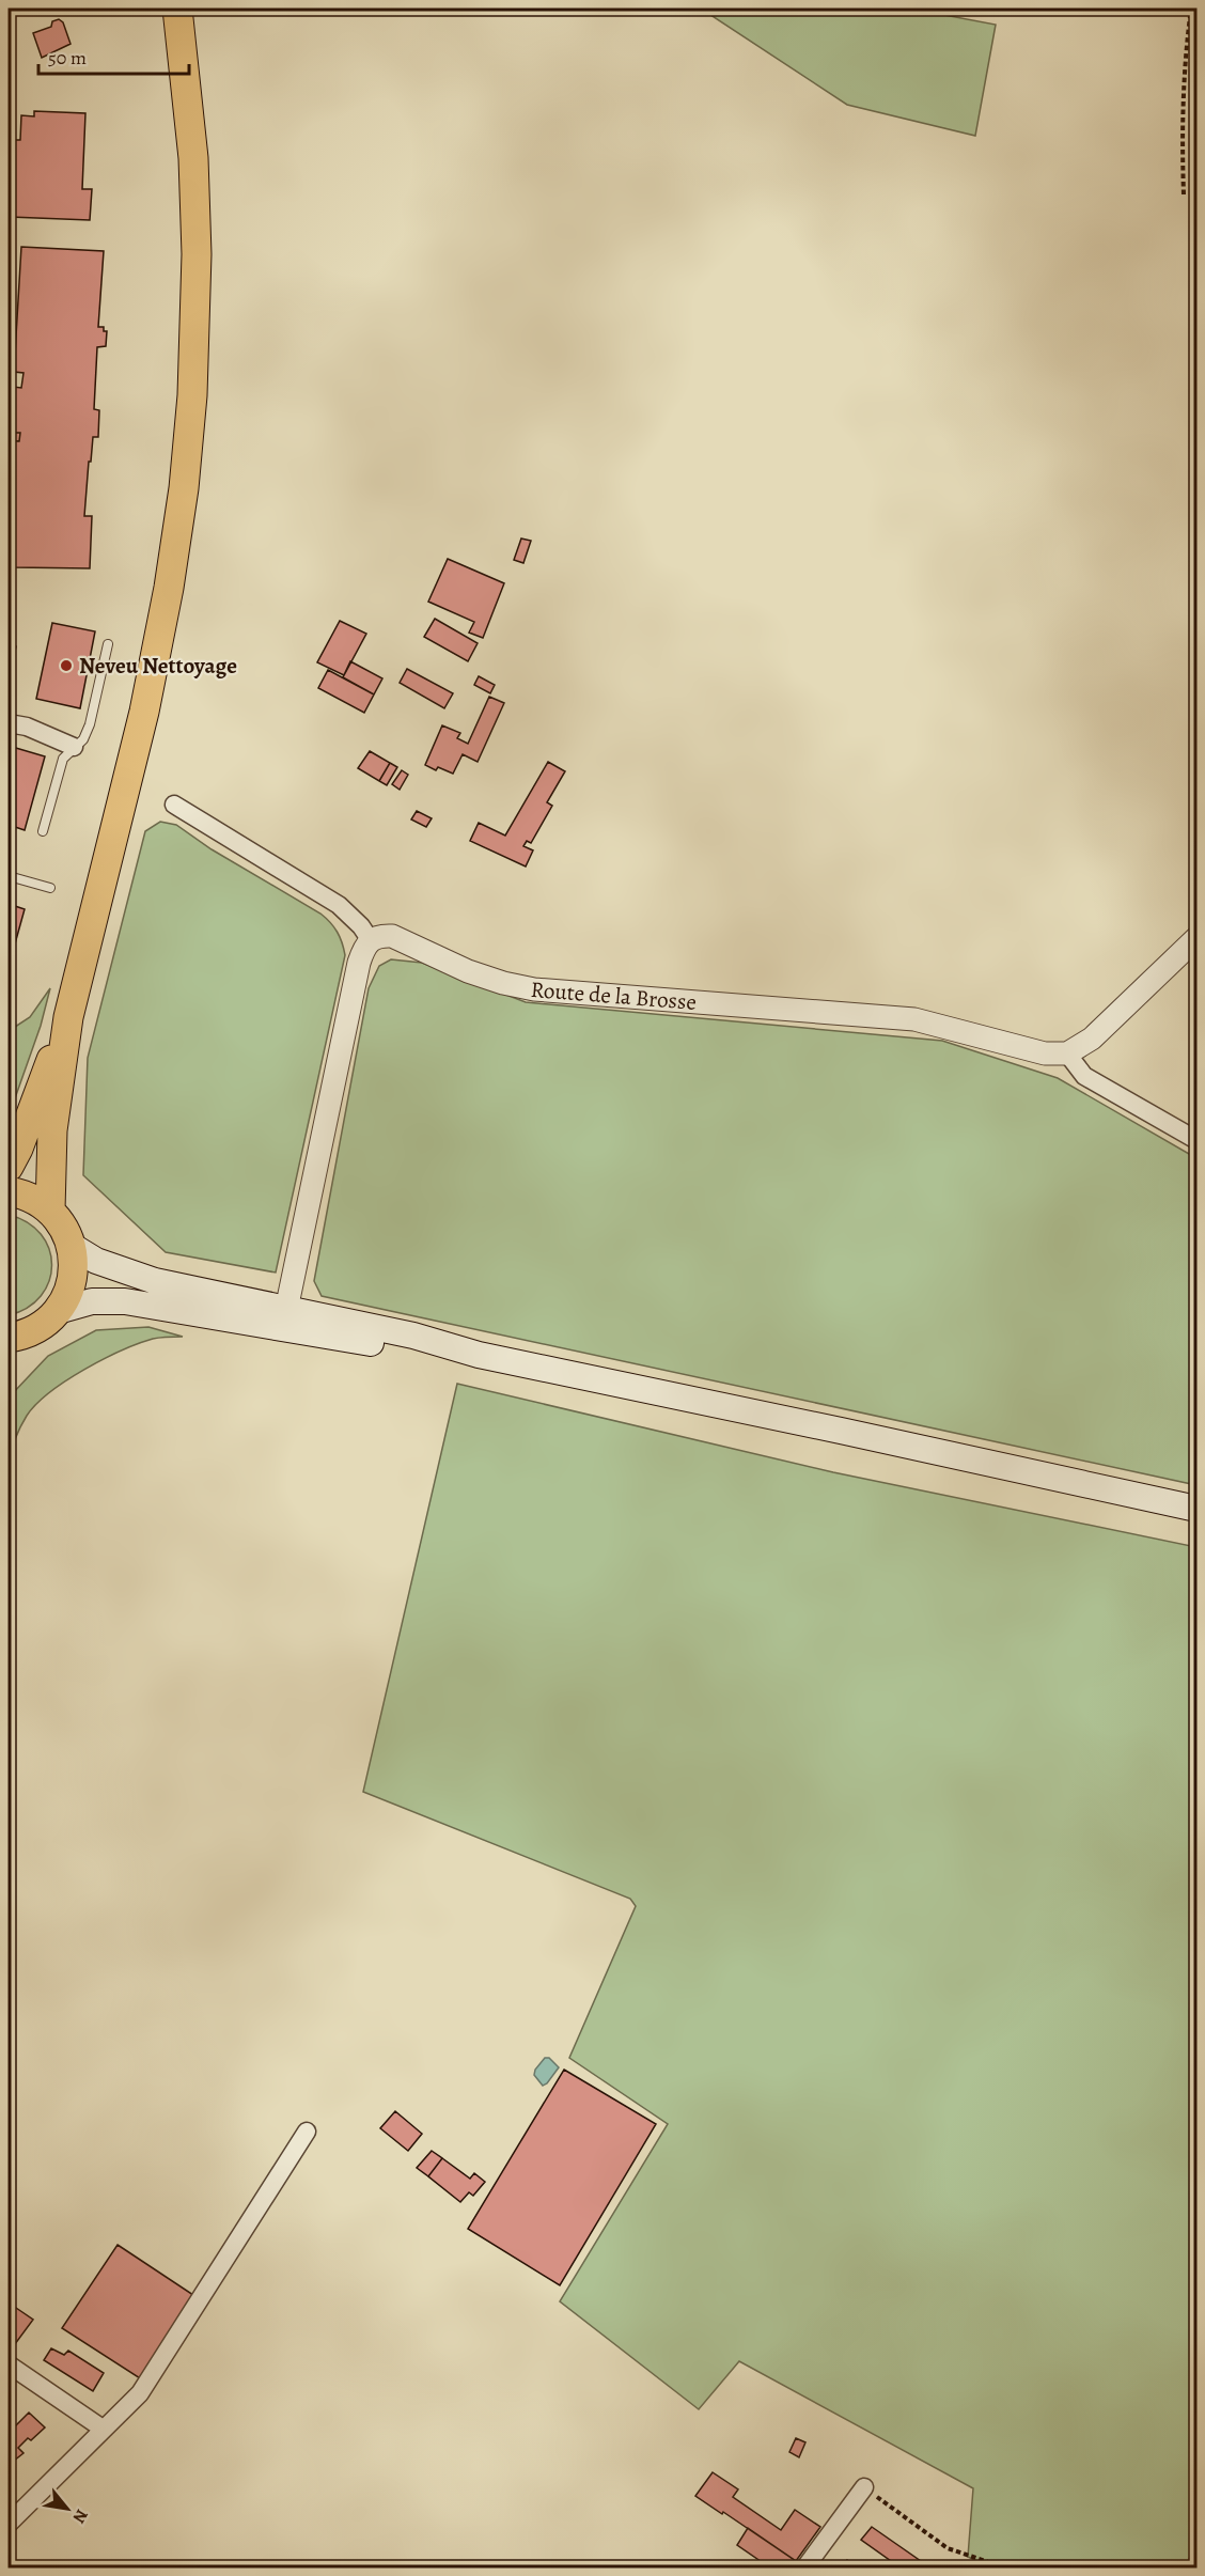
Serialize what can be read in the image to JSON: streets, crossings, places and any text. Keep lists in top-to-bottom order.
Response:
{
  "streets": {
    "street": ["Route de la Brosse"]
  },
  "places": ["Neveu Nettoyage"],
  "scale_bar": "50 m",
  "north": "bottom right"
}
